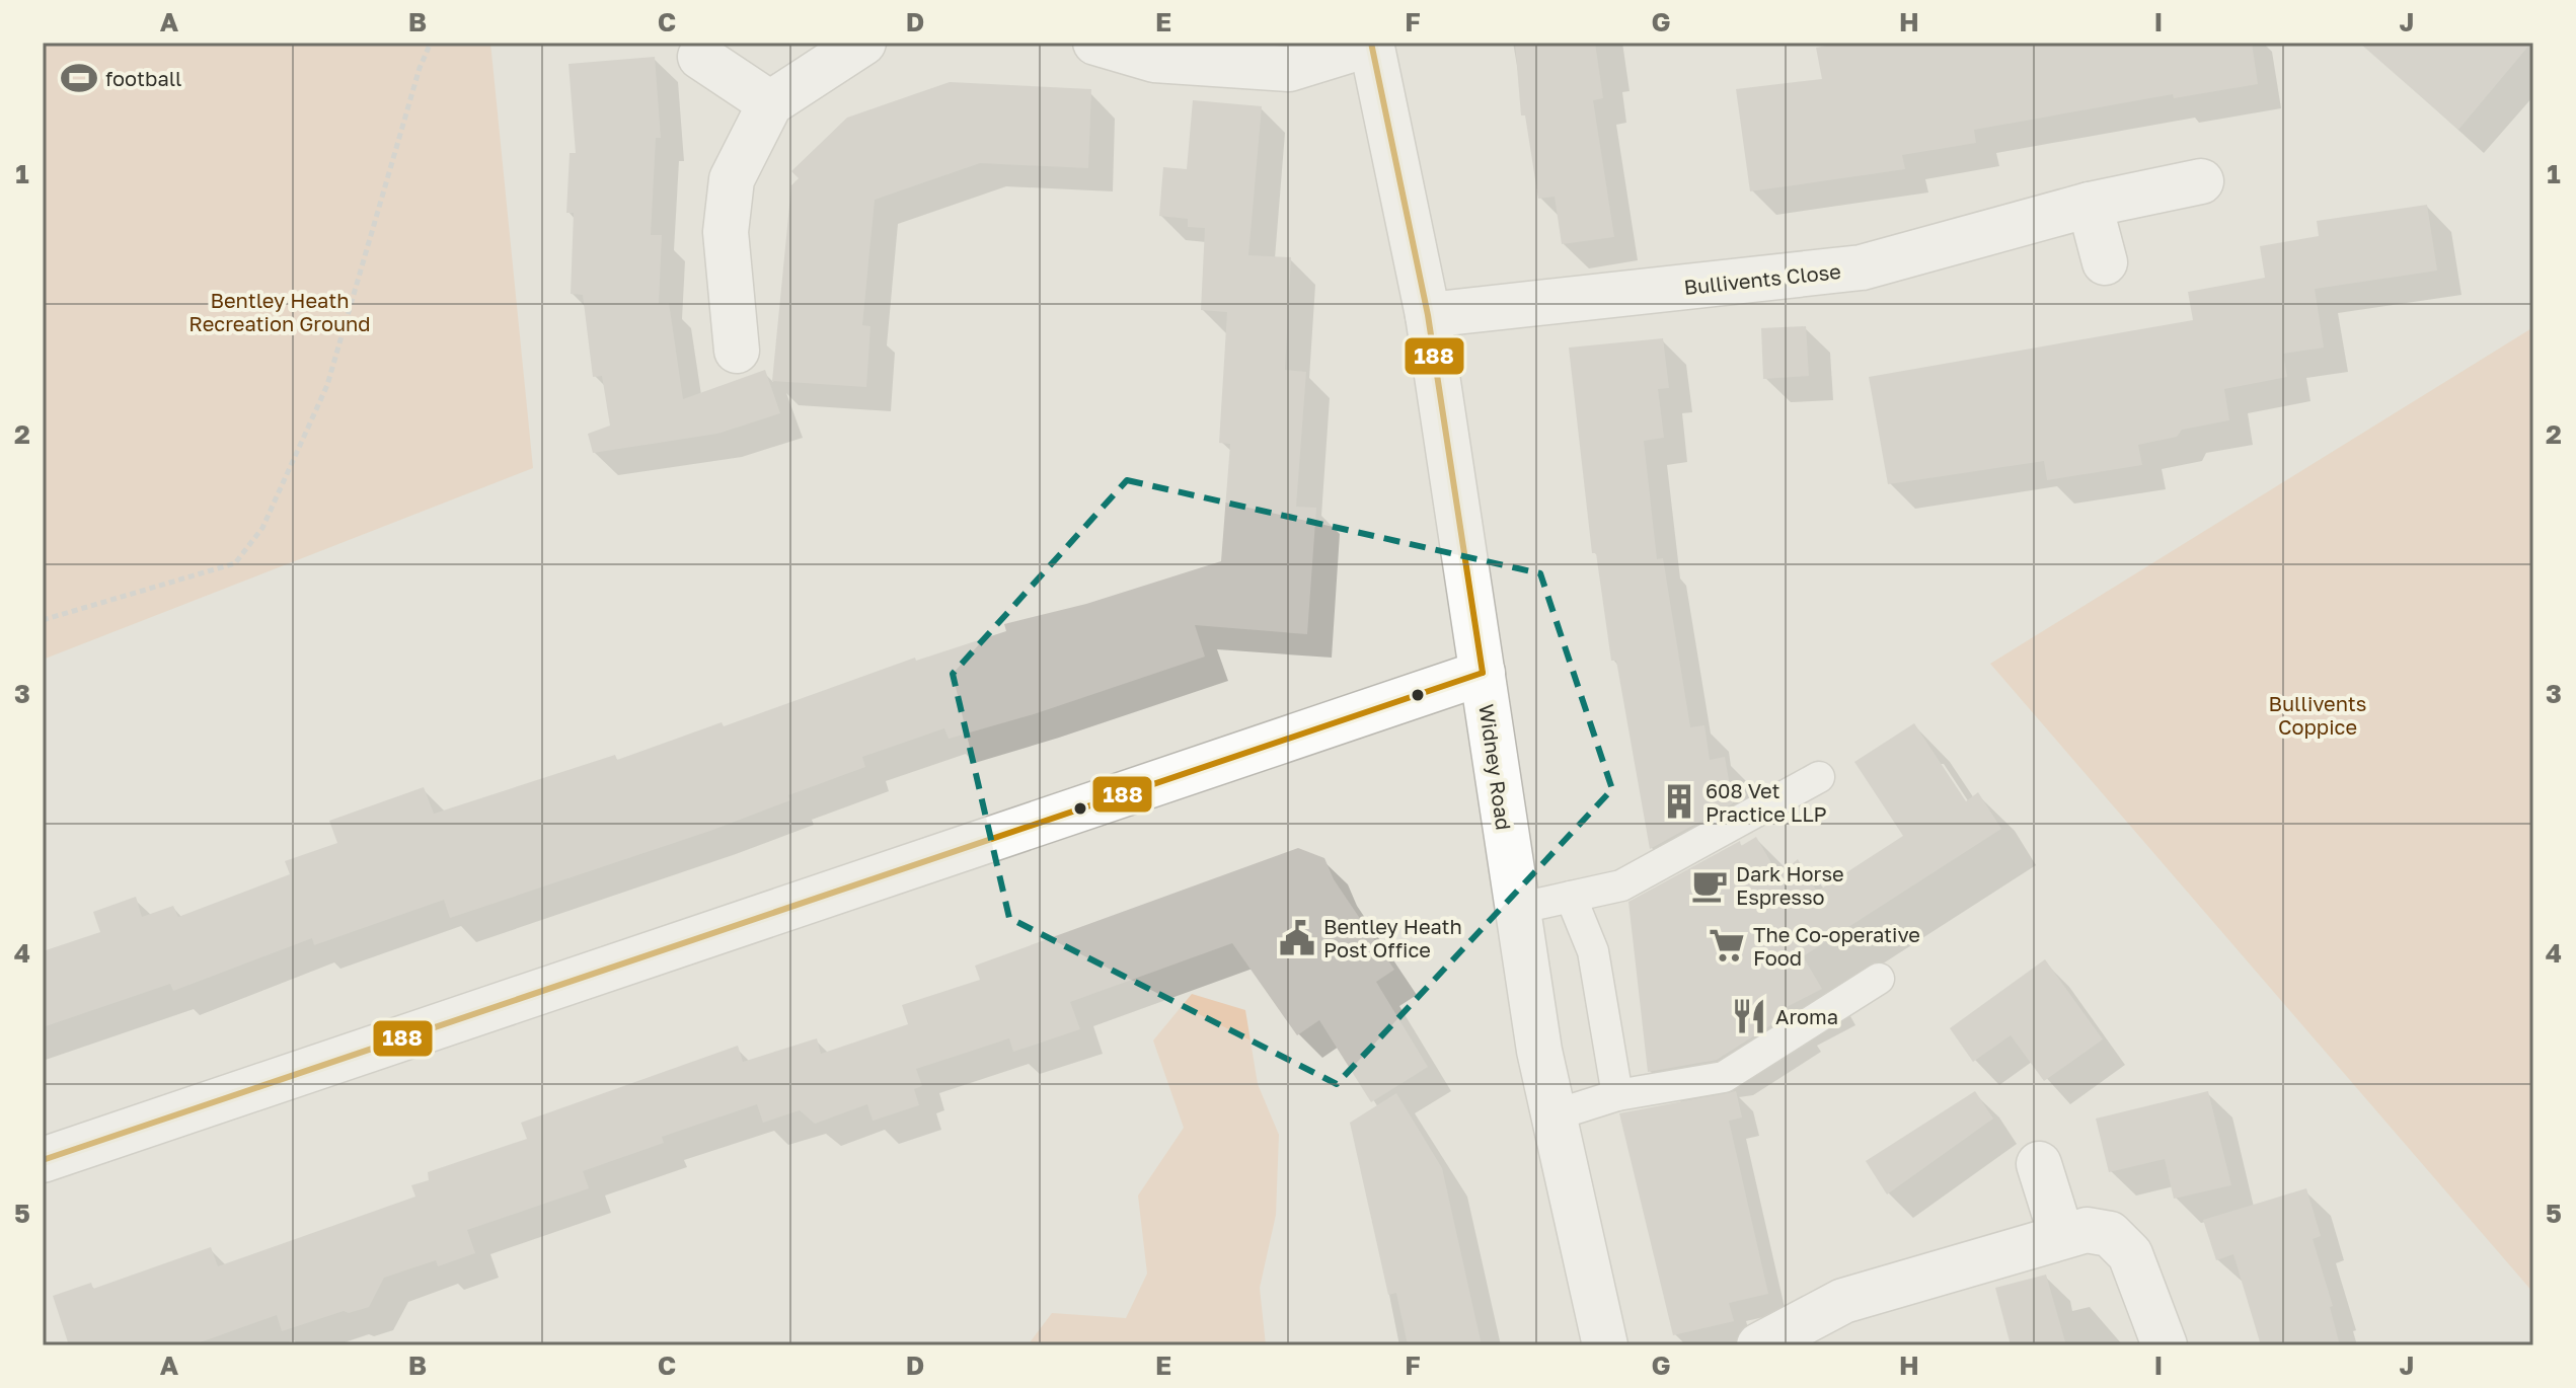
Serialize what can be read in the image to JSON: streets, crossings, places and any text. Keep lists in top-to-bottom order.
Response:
{
  "streets": {
    "street": ["Bullivents Close", "Widney Road"]
  },
  "crossings": [
    ["Bullivents Close", "Widney Road"]
  ],
  "parks": ["Bentley Heath Recreation Ground", "Bullivents Coppice"],
  "places": {
    "sports": ["football"],
    "building": ["608 Vet Practice LLP"],
    "cafe": ["Dark Horse Espresso"],
    "public building": ["Bentley Heath Post Office"],
    "supermarket": ["The Co-operative Food"],
    "restaurant": ["Aroma"]
  },
  "lines": ["transit line 188"],
  "grid": {
    "columns": [
      "A",
      "B",
      "C",
      "D",
      "E",
      "F",
      "G",
      "H",
      "I",
      "J"
    ],
    "rows": [
      "1",
      "2",
      "3",
      "4",
      "5"
    ]
  }
}
